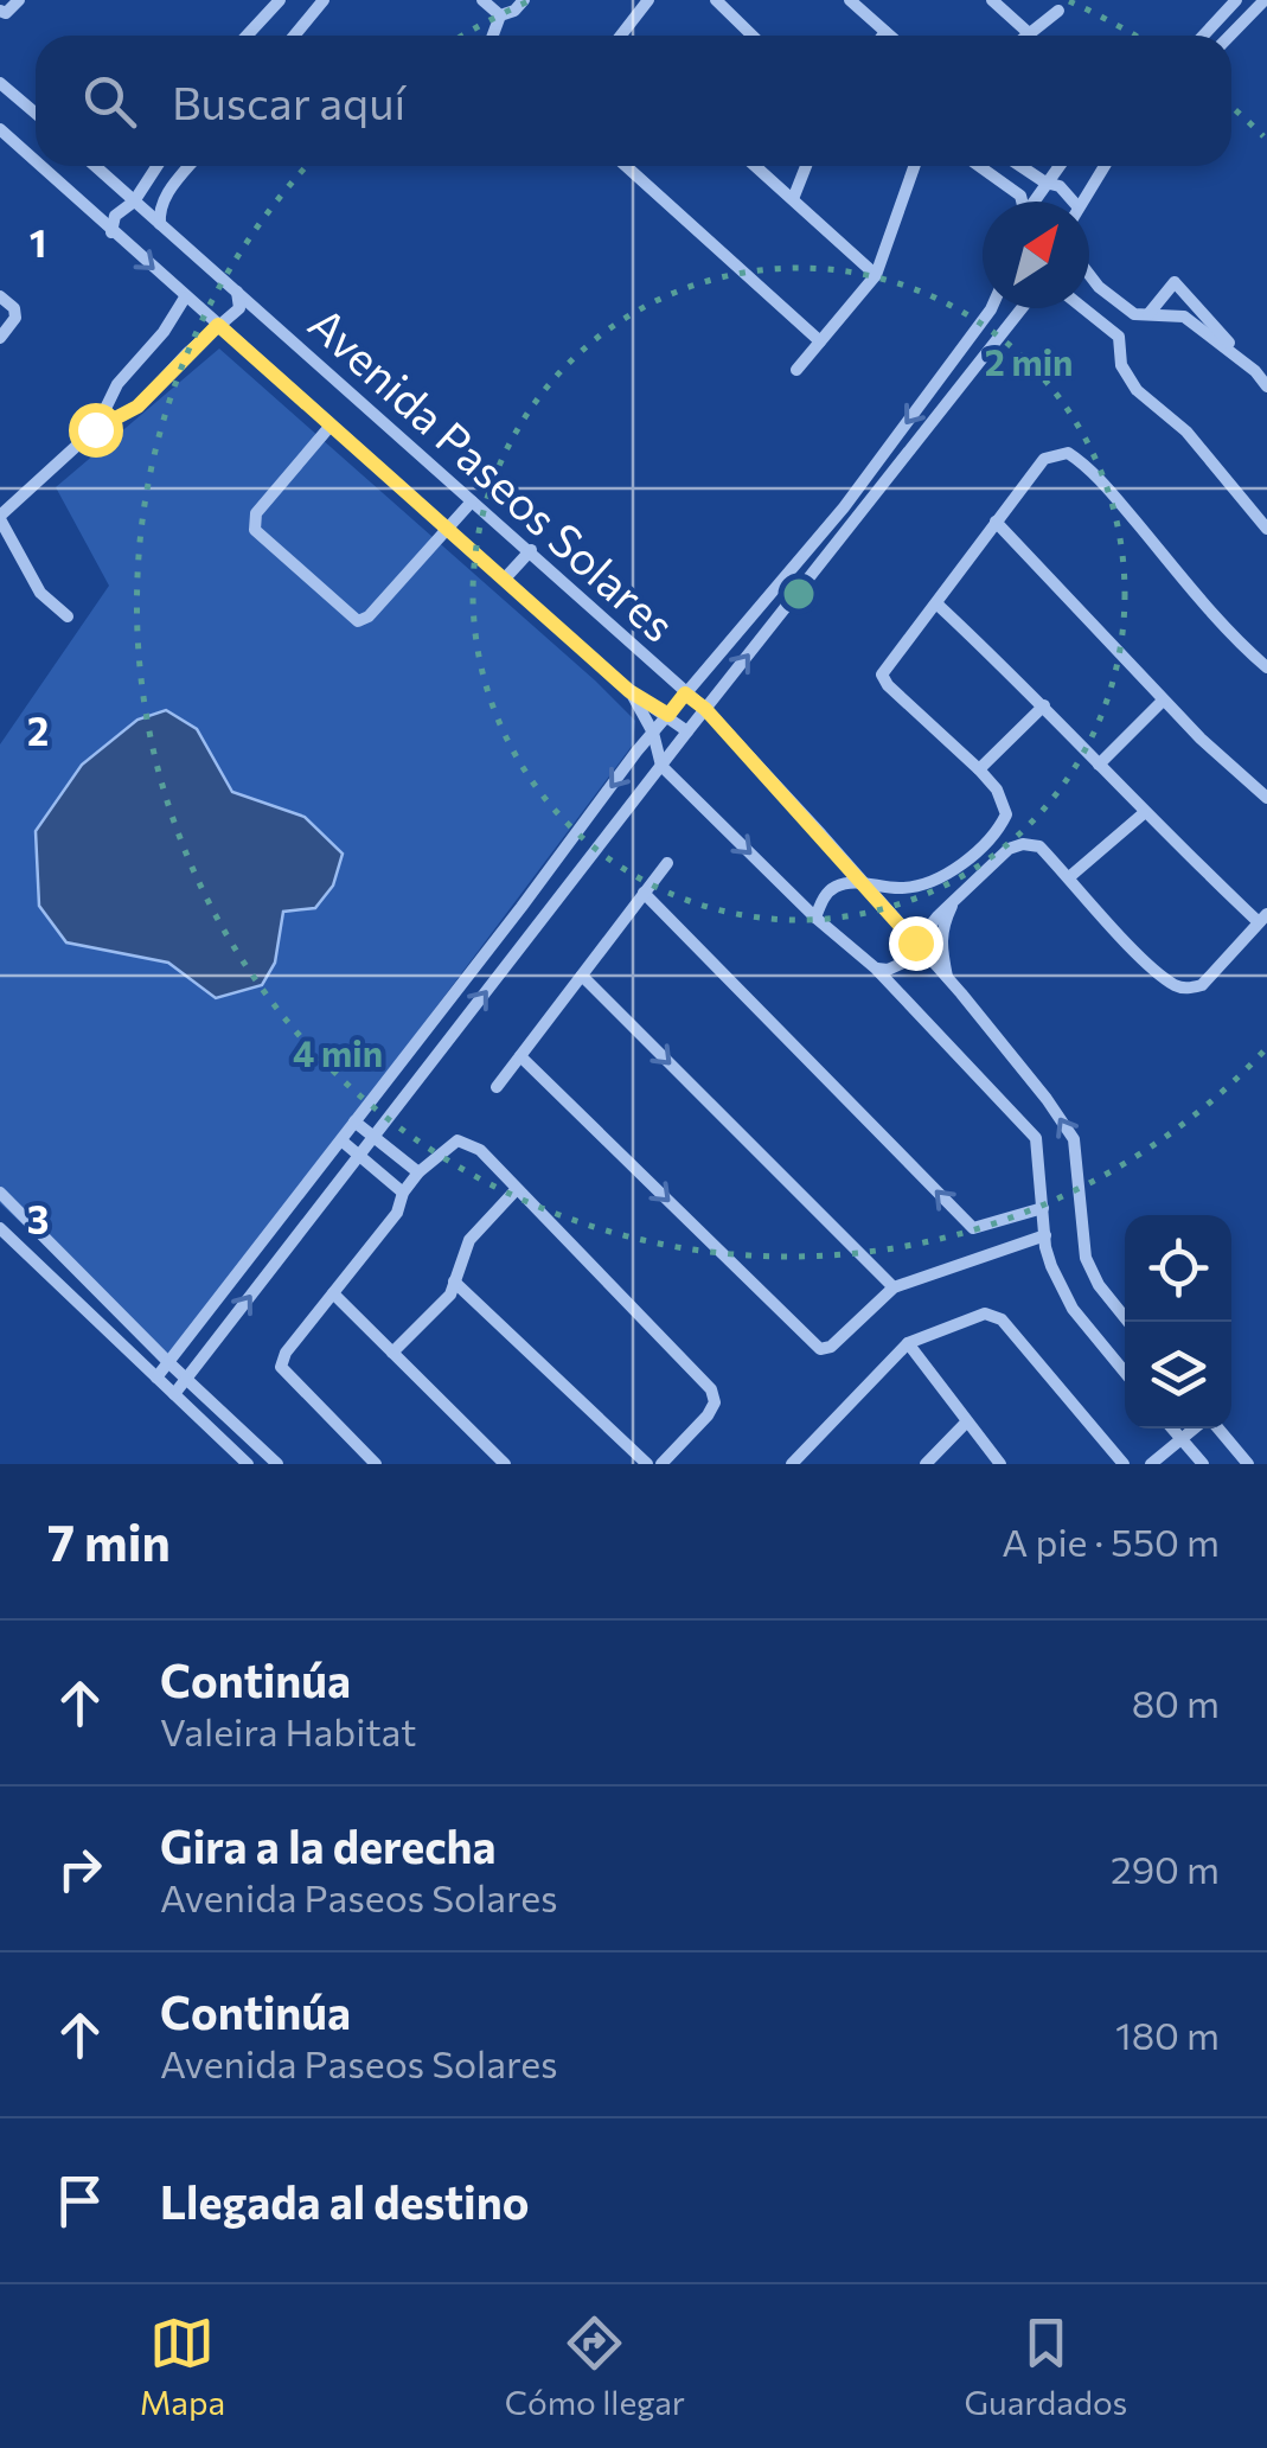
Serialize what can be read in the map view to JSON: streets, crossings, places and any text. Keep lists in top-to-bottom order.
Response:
{
  "streets": {
    "street": ["Avenida Paseos Solares"]
  },
  "north": "top right",
  "page": {
    "search": "Buscar aquí",
    "heading": ["7 min", "A pie · 550 m"],
    "list": [
      ["Continúa", "Valeira Habitat", "80 m"],
      ["Gira a la derecha", "Avenida Paseos Solares", "290 m"],
      ["Continúa", "Avenida Paseos Solares", "180 m"],
      "Llegada al destino"
    ],
    "nav": ["Mapa", "Cómo llegar", "Guardados"]
  },
  "grid": {
    "rows": ["1", "2", "3"]
  },
  "rings": ["2 min", "4 min"]
}
